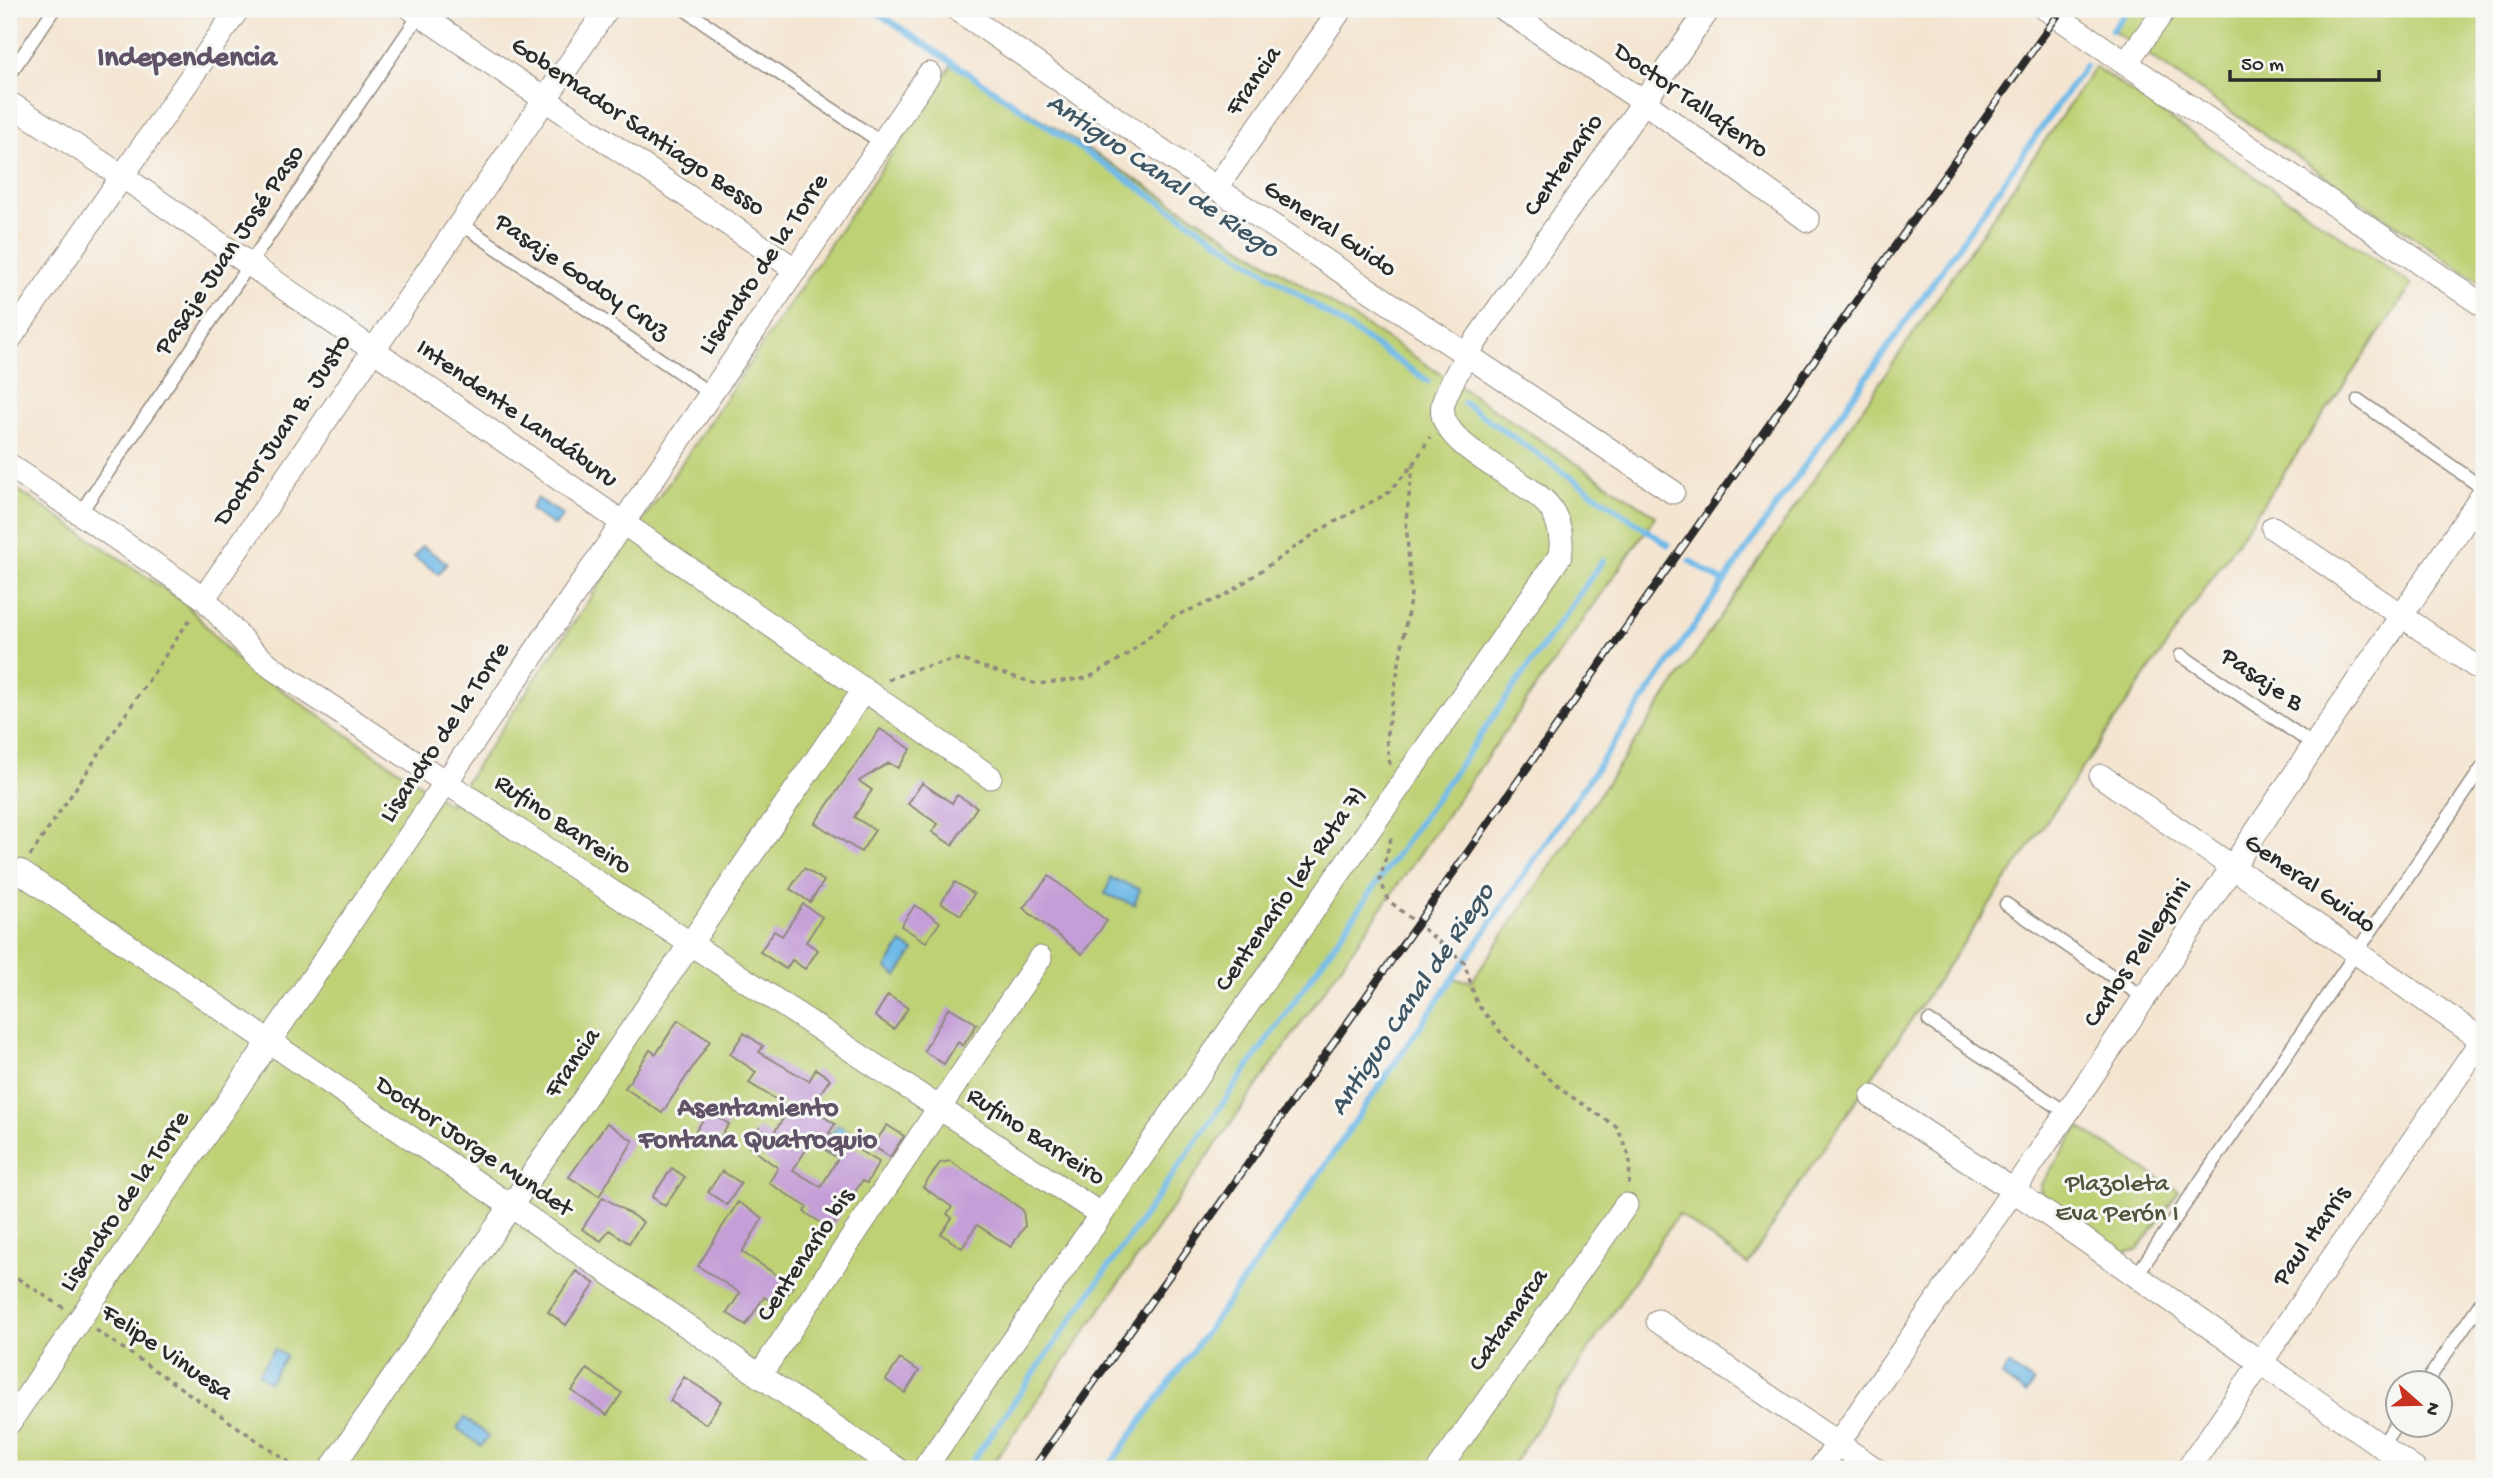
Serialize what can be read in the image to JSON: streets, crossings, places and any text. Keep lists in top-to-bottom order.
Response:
{
  "streets": {
    "street": [
      "Francia",
      "Doctor Tallaferro",
      "Gobernador Santiago Besso",
      "Centenario",
      "General Guido",
      "Lisandro de la Torre",
      "Intendente Landáburu",
      "Doctor Juan B. Justo",
      "Rufino Barreiro",
      "Centenario (ex Ruta 7)",
      "Carlos Pellegrini",
      "Doctor Jorge Mundet",
      "Paul Harris",
      "Centenario bis",
      "Catamarca"
    ],
    "lane": ["Pasaje Juan José Paso", "Pasaje Godoy Cruz", "Pasaje B"],
    "path": ["Felipe Vinuesa"]
  },
  "crossings": [
    ["Francia", "General Guido"],
    ["Francia", "Intendente Landáburu"],
    ["Francia", "Rufino Barreiro"],
    ["Francia", "Doctor Jorge Mundet"],
    ["Doctor Tallaferro", "Centenario"],
    ["Gobernador Santiago Besso", "Pasaje Juan José Paso"],
    ["Gobernador Santiago Besso", "Lisandro de la Torre"],
    ["Gobernador Santiago Besso", "Doctor Juan B. Justo"],
    ["Centenario", "General Guido"],
    ["General Guido", "Carlos Pellegrini"],
    ["General Guido", "Paul Harris"],
    ["Pasaje Juan José Paso", "Intendente Landáburu"],
    ["Pasaje Juan José Paso", "Rufino Barreiro"],
    ["Lisandro de la Torre", "Pasaje Godoy Cruz"],
    ["Lisandro de la Torre", "Intendente Landáburu"],
    ["Lisandro de la Torre", "Rufino Barreiro"],
    ["Lisandro de la Torre", "Doctor Jorge Mundet"],
    ["Lisandro de la Torre", "Felipe Vinuesa"],
    ["Pasaje Godoy Cruz", "Doctor Juan B. Justo"],
    ["Intendente Landáburu", "Doctor Juan B. Justo"],
    ["Doctor Juan B. Justo", "Rufino Barreiro"],
    ["Pasaje B", "Carlos Pellegrini"],
    ["Rufino Barreiro", "Centenario (ex Ruta 7)"],
    ["Rufino Barreiro", "Centenario bis"],
    ["Doctor Jorge Mundet", "Centenario bis"]
  ],
  "districts": ["Independencia", "Asentamiento Fontana Quatroquio"],
  "water": ["Antiguo Canal de Riego"],
  "parks": ["Plazoleta Eva Perón I"],
  "scale_bar": "50 m",
  "north": "right"
}
